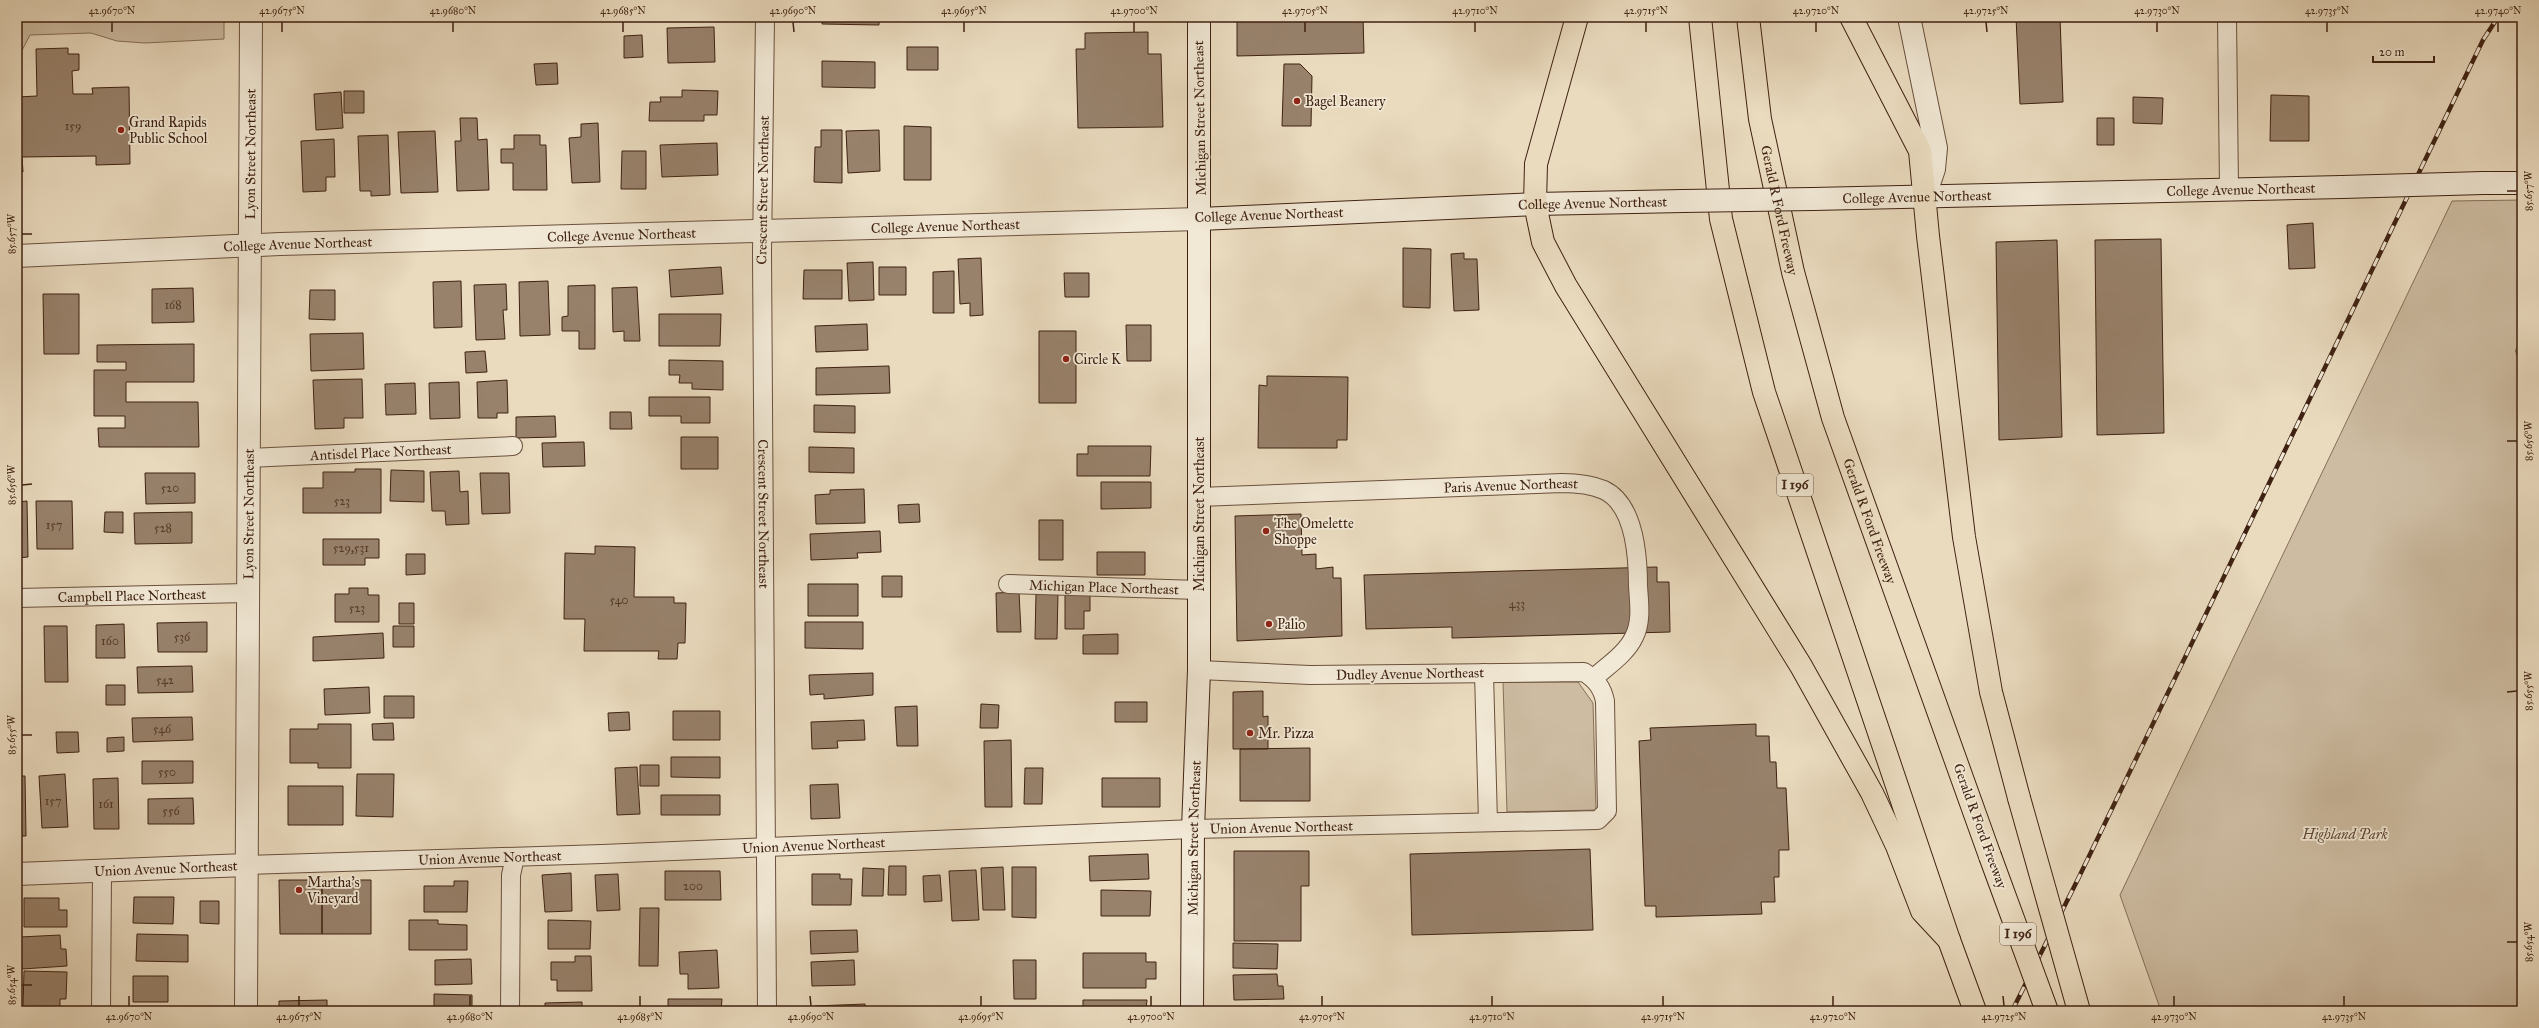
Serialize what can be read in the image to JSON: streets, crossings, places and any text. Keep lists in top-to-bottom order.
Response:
{
  "streets": {
    "highway": ["Gerald R Ford Freeway", "I 196"],
    "street": [
      "Michigan Street Northeast",
      "Lyon Street Northeast",
      "College Avenue Northeast",
      "Crescent Street Northeast",
      "Antisdel Place Northeast",
      "Paris Avenue Northeast",
      "Michigan Place Northeast",
      "Campbell Place Northeast",
      "Dudley Avenue Northeast",
      "Union Avenue Northeast"
    ]
  },
  "crossings": [
    ["Michigan Street Northeast", "College Avenue Northeast"],
    ["Michigan Street Northeast", "Paris Avenue Northeast"],
    ["Michigan Street Northeast", "Michigan Place Northeast"],
    ["Michigan Street Northeast", "Dudley Avenue Northeast"],
    ["Michigan Street Northeast", "Union Avenue Northeast"],
    ["Lyon Street Northeast", "College Avenue Northeast"],
    ["Lyon Street Northeast", "Antisdel Place Northeast"],
    ["Lyon Street Northeast", "Campbell Place Northeast"],
    ["Lyon Street Northeast", "Union Avenue Northeast"],
    ["College Avenue Northeast", "Crescent Street Northeast"],
    ["Crescent Street Northeast", "Union Avenue Northeast"],
    ["Paris Avenue Northeast", "Dudley Avenue Northeast"],
    ["Paris Avenue Northeast", "Union Avenue Northeast"],
    ["Dudley Avenue Northeast", "Union Avenue Northeast"]
  ],
  "parks": ["Highland Park"],
  "places": [
    "Bagel Beanery",
    "Grand Rapids Public School",
    "Circle K",
    "The Omelette Shoppe",
    "Palio",
    "Mr. Pizza",
    "Martha's Vineyard"
  ],
  "house_numbers": [
    "159",
    "168",
    "520",
    "523",
    "157",
    "528",
    "529,531",
    "540",
    "433",
    "523",
    "536",
    "160",
    "542",
    "546",
    "550",
    "157",
    "161",
    "556",
    "200"
  ],
  "scale_bar": "20 m",
  "coordinates": [
    "42.9670°N",
    "42.9675°N",
    "42.9680°N",
    "42.9685°N",
    "42.9690°N",
    "42.9695°N",
    "42.9700°N",
    "42.9705°N",
    "42.9710°N",
    "42.9715°N",
    "42.9720°N",
    "42.9725°N",
    "42.9730°N",
    "42.9735°N",
    "42.9740°N",
    "85.657°W",
    "85.656°W",
    "85.655°W",
    "85.654°W"
  ]
}
